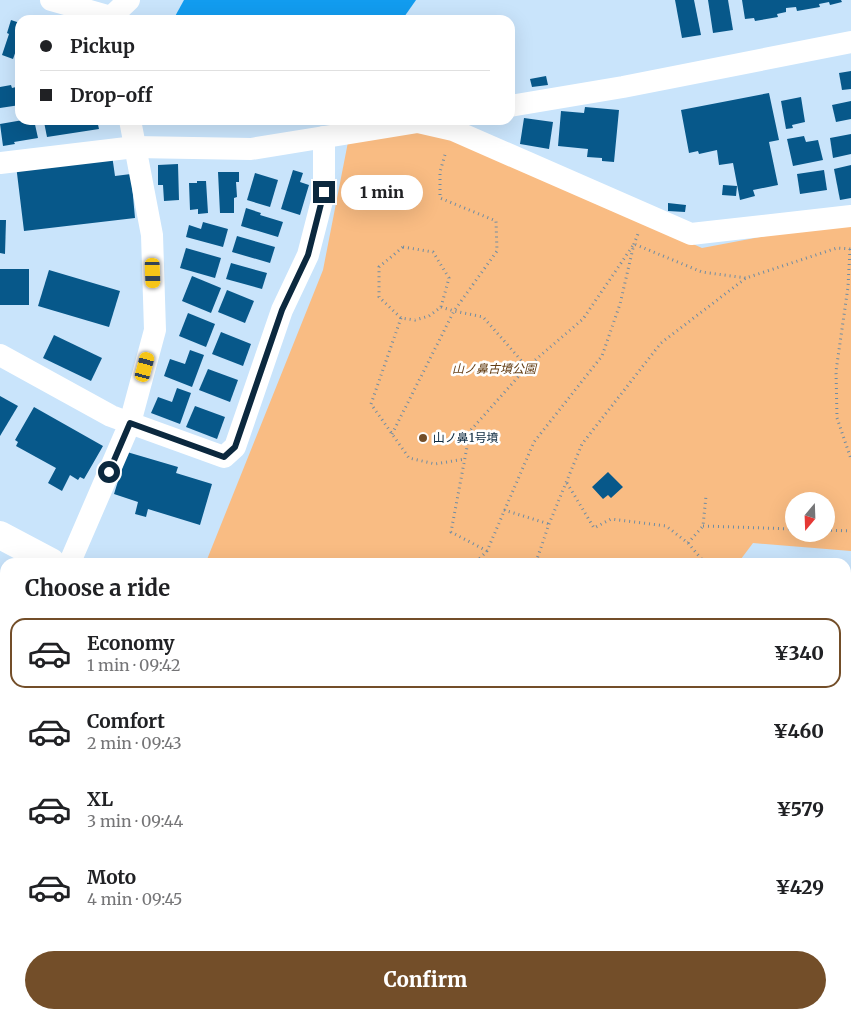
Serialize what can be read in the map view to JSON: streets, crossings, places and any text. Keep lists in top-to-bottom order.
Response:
{
  "parks": ["山ノ鼻古墳公園"],
  "places": ["山ノ鼻1号墳"],
  "north": "bottom",
  "page": {
    "banner": ["Pickup", "Drop-off"],
    "bubble": "1 min",
    "heading": "Choose a ride",
    "list": [
      {
        "name": "Economy",
        "note": "1 min · 09:42",
        "value": "¥340"
      },
      {
        "name": "Comfort",
        "note": "2 min · 09:43",
        "value": "¥460"
      },
      {
        "name": "XL",
        "note": "3 min · 09:44",
        "value": "¥579"
      },
      {
        "name": "Moto",
        "note": "4 min · 09:45",
        "value": "¥429"
      }
    ],
    "buttons": "Confirm"
  }
}
